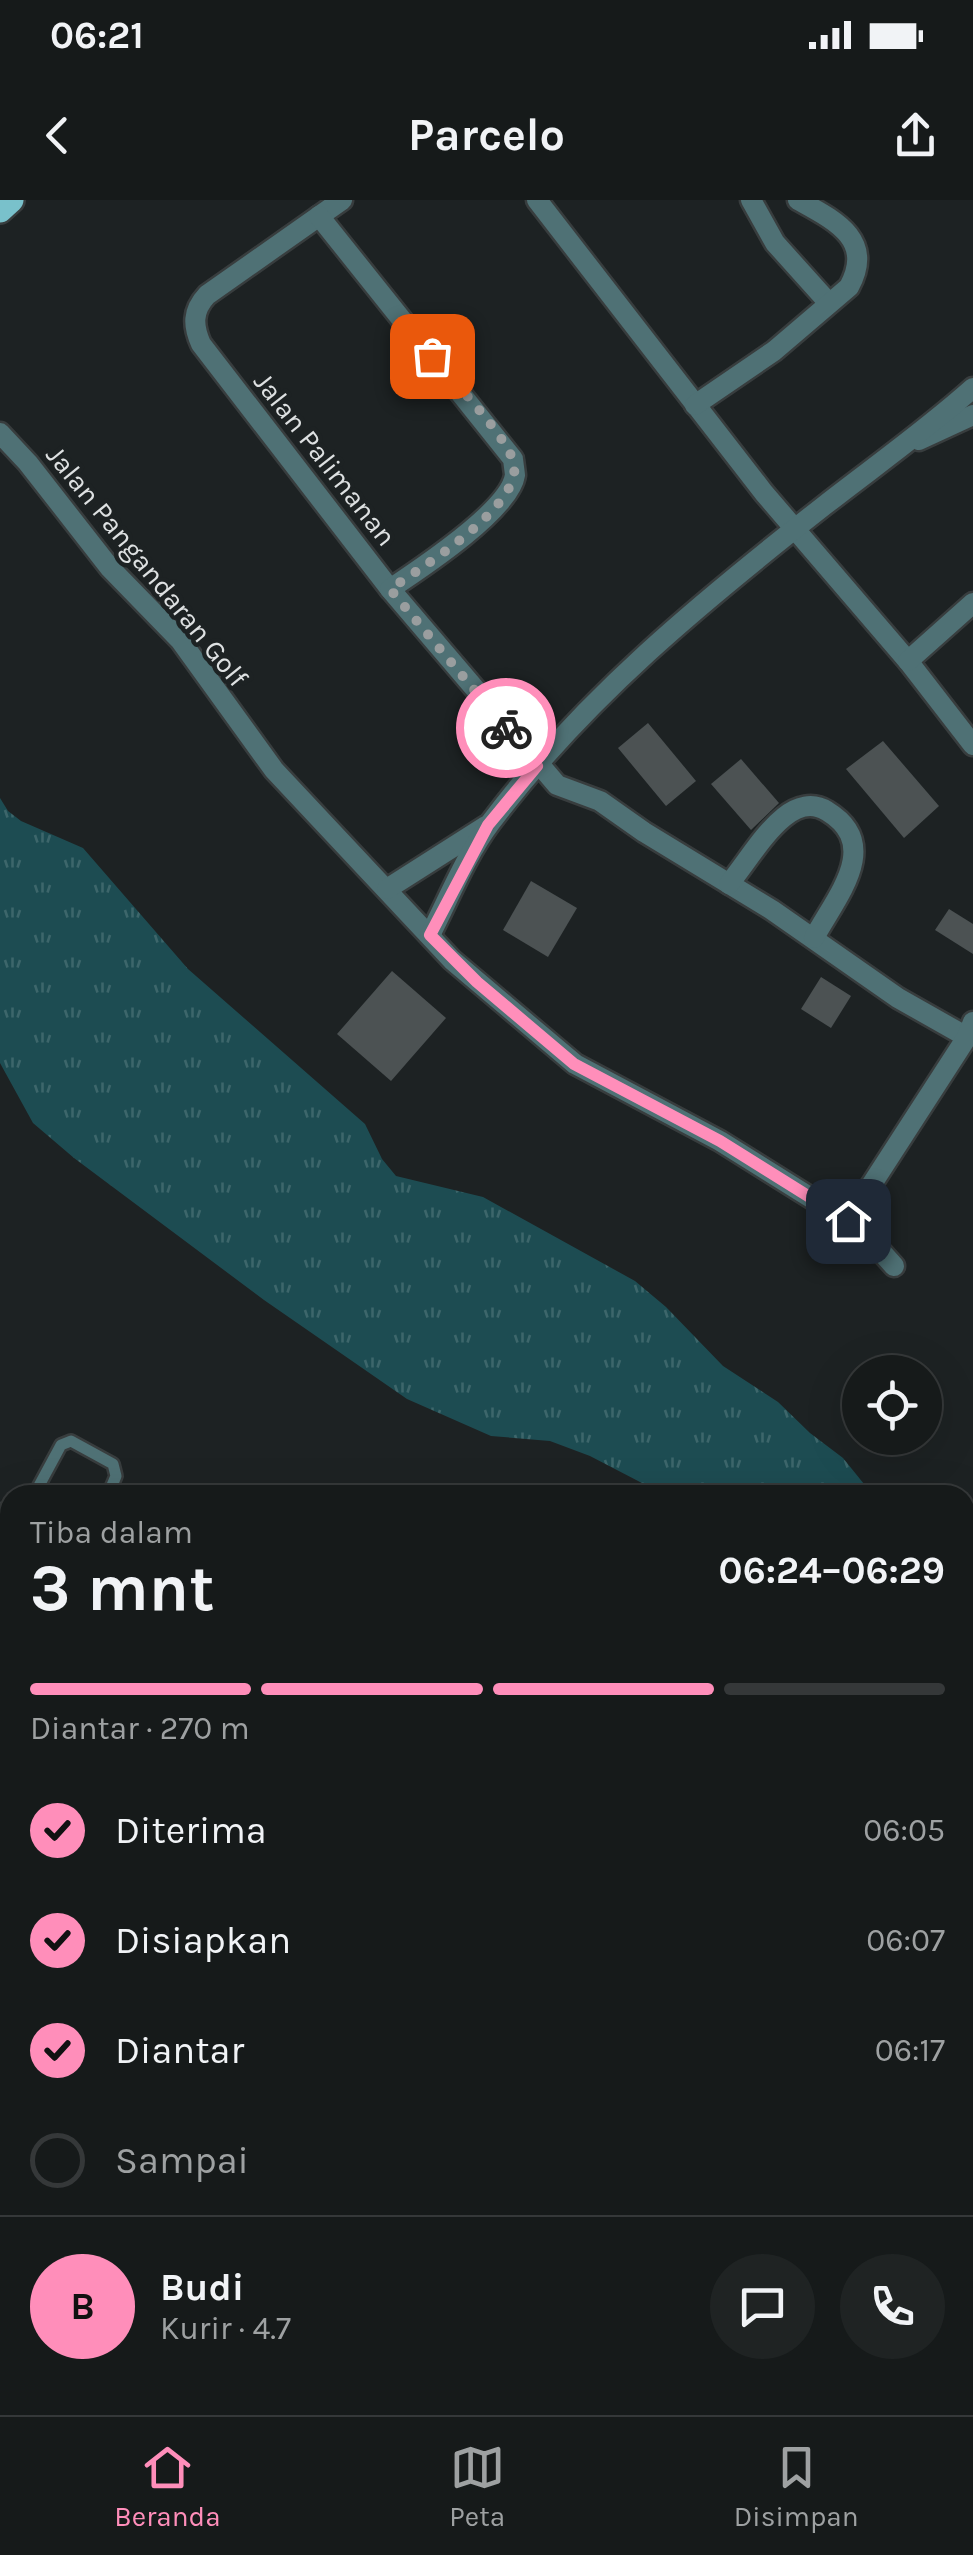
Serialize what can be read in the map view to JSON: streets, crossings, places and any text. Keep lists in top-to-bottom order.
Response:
{
  "streets": {
    "street": ["Jalan Palimanan", "Jalan Pangandaran Golf"]
  },
  "page": {
    "status": "06:21",
    "header": "Parcelo",
    "heading": ["3 mnt", "Tiba dalam", "06:24–06:29"],
    "panel": ["Budi", "Kurir · 4.7"],
    "bar": "Diantar · 270 m",
    "list": [
      ["Diterima", "06:05"],
      ["Disiapkan", "06:07"],
      ["Diantar", "06:17"],
      "Sampai"
    ],
    "round": "B",
    "tabs": ["Beranda", "Peta", "Disimpan"]
  }
}
